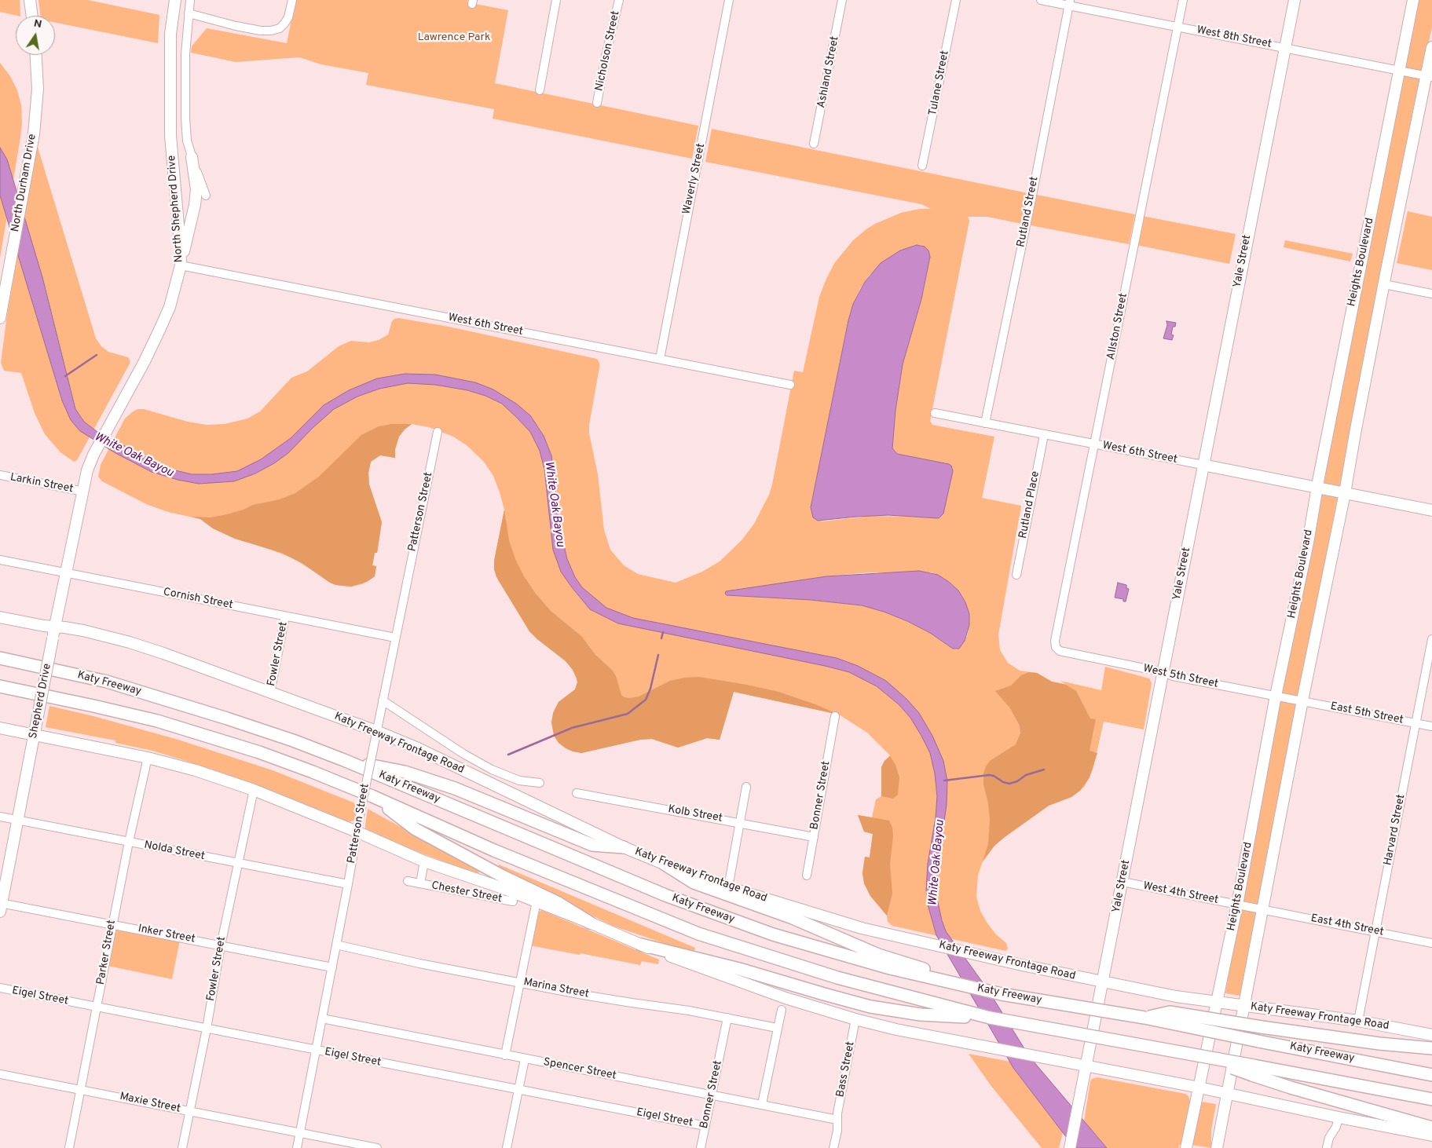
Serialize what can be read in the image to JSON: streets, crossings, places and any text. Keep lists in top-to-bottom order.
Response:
{
  "streets": {
    "highway": ["Katy Freeway"],
    "main road": [
      "North Durham Drive",
      "North Shepherd Drive",
      "Yale Street",
      "Heights Boulevard",
      "West 6th Street",
      "Shepherd Drive",
      "Katy Freeway Frontage Road"
    ],
    "street": [
      "West 8th Street",
      "Nicholson Street",
      "Ashland Street",
      "Tulane Street",
      "Waverly Street",
      "Rutland Street",
      "Allston Street",
      "Larkin Street",
      "Rutland Place",
      "Patterson Street",
      "Cornish Street",
      "Fowler Street",
      "West 5th Street",
      "East 5th Street",
      "Bonner Street",
      "Kolb Street",
      "Harvard Street",
      "Nolda Street",
      "Chester Street",
      "West 4th Street",
      "East 4th Street",
      "Inker Street",
      "Parker Street",
      "Marina Street",
      "Eigel Street",
      "Spencer Street",
      "Bass Street",
      "Maxie Street"
    ]
  },
  "crossings": [
    ["West 8th Street", "Rutland Street"],
    ["West 8th Street", "Yale Street"],
    ["West 8th Street", "Heights Boulevard"],
    ["West 8th Street", "Allston Street"],
    ["Waverly Street", "West 6th Street"],
    ["North Shepherd Drive", "West 6th Street"],
    ["North Shepherd Drive", "Larkin Street"],
    ["North Shepherd Drive", "Shepherd Drive"],
    ["Rutland Street", "West 6th Street"],
    ["Yale Street", "West 6th Street"],
    ["Yale Street", "West 5th Street"],
    ["Yale Street", "Katy Freeway Frontage Road"],
    ["Yale Street", "West 4th Street"],
    ["Heights Boulevard", "West 6th Street"],
    ["Heights Boulevard", "West 5th Street"],
    ["Heights Boulevard", "Katy Freeway Frontage Road"],
    ["Heights Boulevard", "West 4th Street"],
    ["West 6th Street", "Allston Street"],
    ["West 6th Street", "Rutland Place"],
    ["Allston Street", "West 5th Street"],
    ["Larkin Street", "Shepherd Drive"],
    ["Patterson Street", "Cornish Street"],
    ["Patterson Street", "Katy Freeway Frontage Road"],
    ["Patterson Street", "Nolda Street"],
    ["Patterson Street", "Inker Street"],
    ["Patterson Street", "Marina Street"],
    ["Patterson Street", "Eigel Street"],
    ["Patterson Street", "Spencer Street"],
    ["Patterson Street", "Maxie Street"],
    ["Cornish Street", "Fowler Street"],
    ["Cornish Street", "Shepherd Drive"],
    ["Fowler Street", "Katy Freeway Frontage Road"],
    ["Fowler Street", "Nolda Street"],
    ["Fowler Street", "Inker Street"],
    ["Fowler Street", "Eigel Street"],
    ["Fowler Street", "Maxie Street"],
    ["West 5th Street", "East 5th Street"],
    ["Shepherd Drive", "Katy Freeway Frontage Road"],
    ["Shepherd Drive", "Nolda Street"],
    ["Shepherd Drive", "Inker Street"],
    ["East 5th Street", "Harvard Street"],
    ["Katy Freeway Frontage Road", "Harvard Street"],
    ["Bonner Street", "Kolb Street"],
    ["Bonner Street", "Marina Street"],
    ["Bonner Street", "Eigel Street"],
    ["Bonner Street", "Spencer Street"],
    ["Harvard Street", "East 4th Street"],
    ["Nolda Street", "Parker Street"],
    ["West 4th Street", "East 4th Street"],
    ["Inker Street", "Parker Street"],
    ["Parker Street", "Eigel Street"],
    ["Parker Street", "Maxie Street"],
    ["Spencer Street", "Bass Street"]
  ],
  "water": ["White Oak Bayou"],
  "parks": ["Lawrence Park"],
  "north": "top"
}
